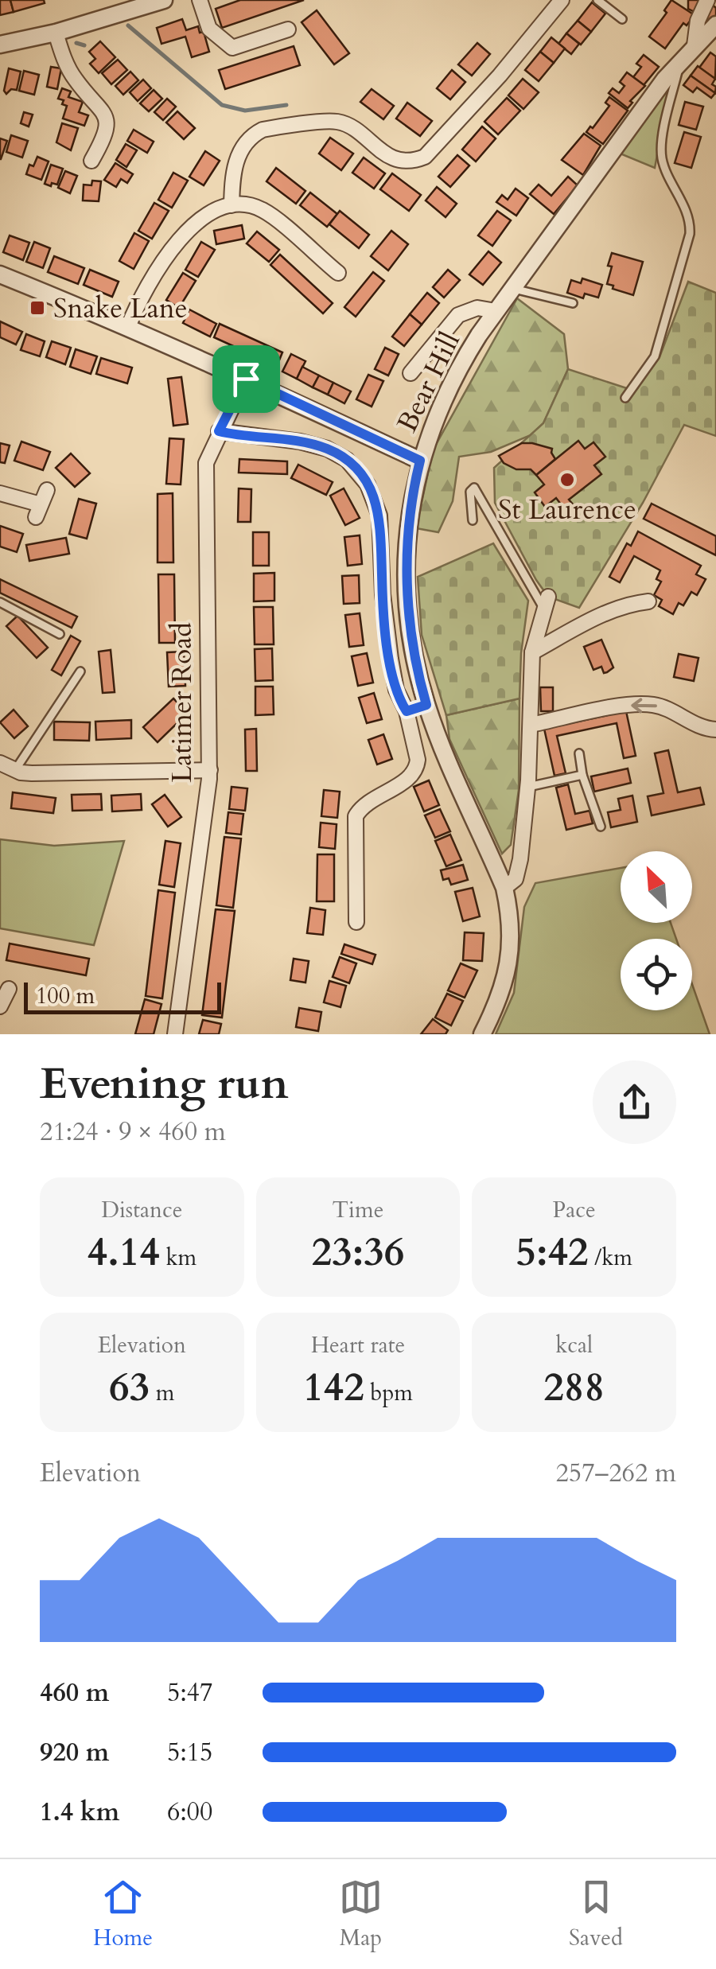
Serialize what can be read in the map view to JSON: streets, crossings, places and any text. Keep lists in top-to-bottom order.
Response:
{
  "streets": {
    "street": ["Bear Hill", "Latimer Road"]
  },
  "places": {
    "transit": ["Snake Lane"],
    "other": ["St Laurence"]
  },
  "scale_bar": "100 m",
  "north": "top left",
  "page": {
    "scale": "100 m",
    "heading": ["Evening run", "21:24 · 9 × 460 m"],
    "stats": [
      ["Distance", "4.14 km"],
      ["Time", "23:36"],
      ["Pace", "5:42 /km"],
      ["Elevation", "63 m"],
      ["Heart rate", "142 bpm"],
      ["kcal", "288"]
    ],
    "chart": ["Elevation", "257–262 m"],
    "list": [
      {
        "name": "460 m",
        "note": "5:47"
      },
      {
        "name": "920 m",
        "note": "5:15"
      },
      {
        "name": "1.4 km",
        "note": "6:00"
      }
    ],
    "tabs": ["Home", "Map", "Saved"]
  }
}
